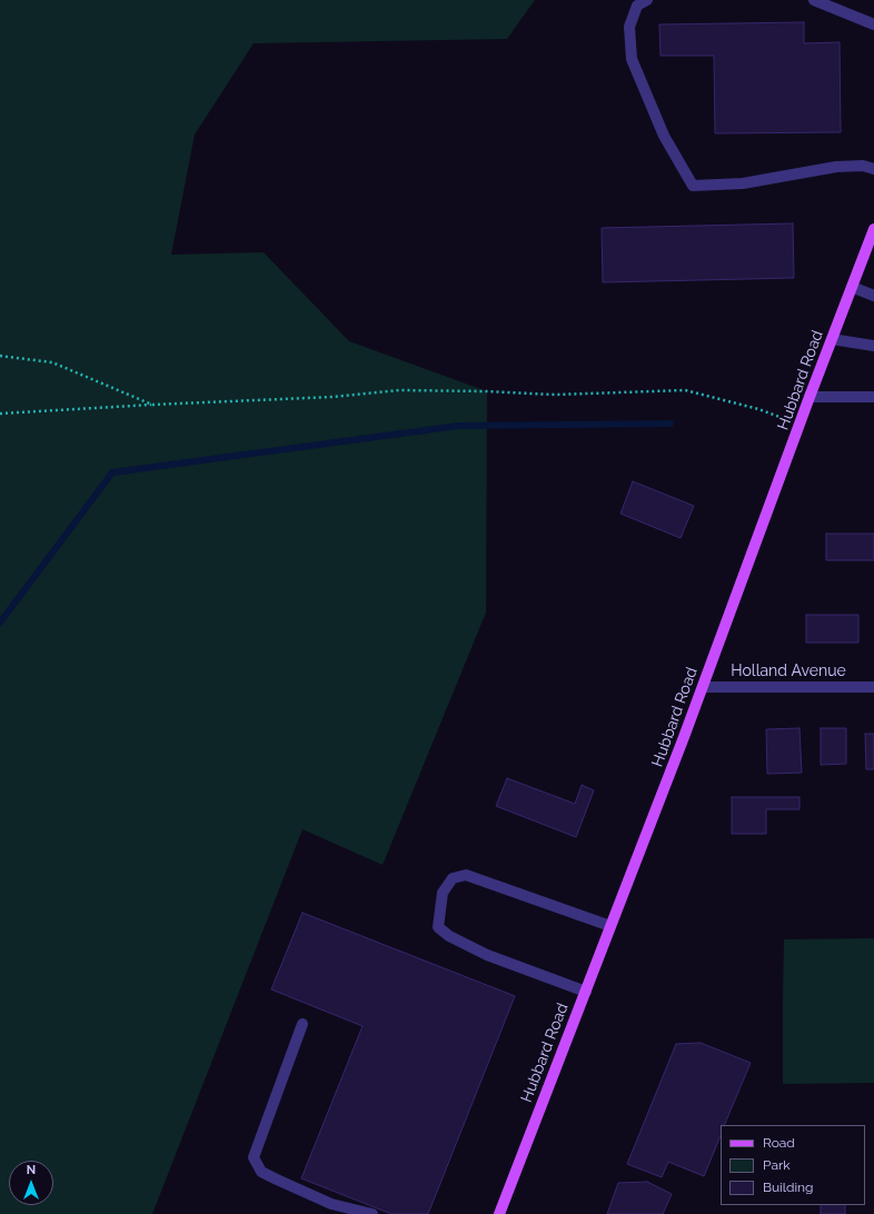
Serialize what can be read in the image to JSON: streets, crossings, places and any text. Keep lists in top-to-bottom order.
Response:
{
  "streets": {
    "main road": ["Hubbard Road"],
    "street": ["Holland Avenue"]
  },
  "crossings": [
    ["Hubbard Road", "Holland Avenue"]
  ],
  "legend": ["Road", "Park", "Building"],
  "north": "top"
}
